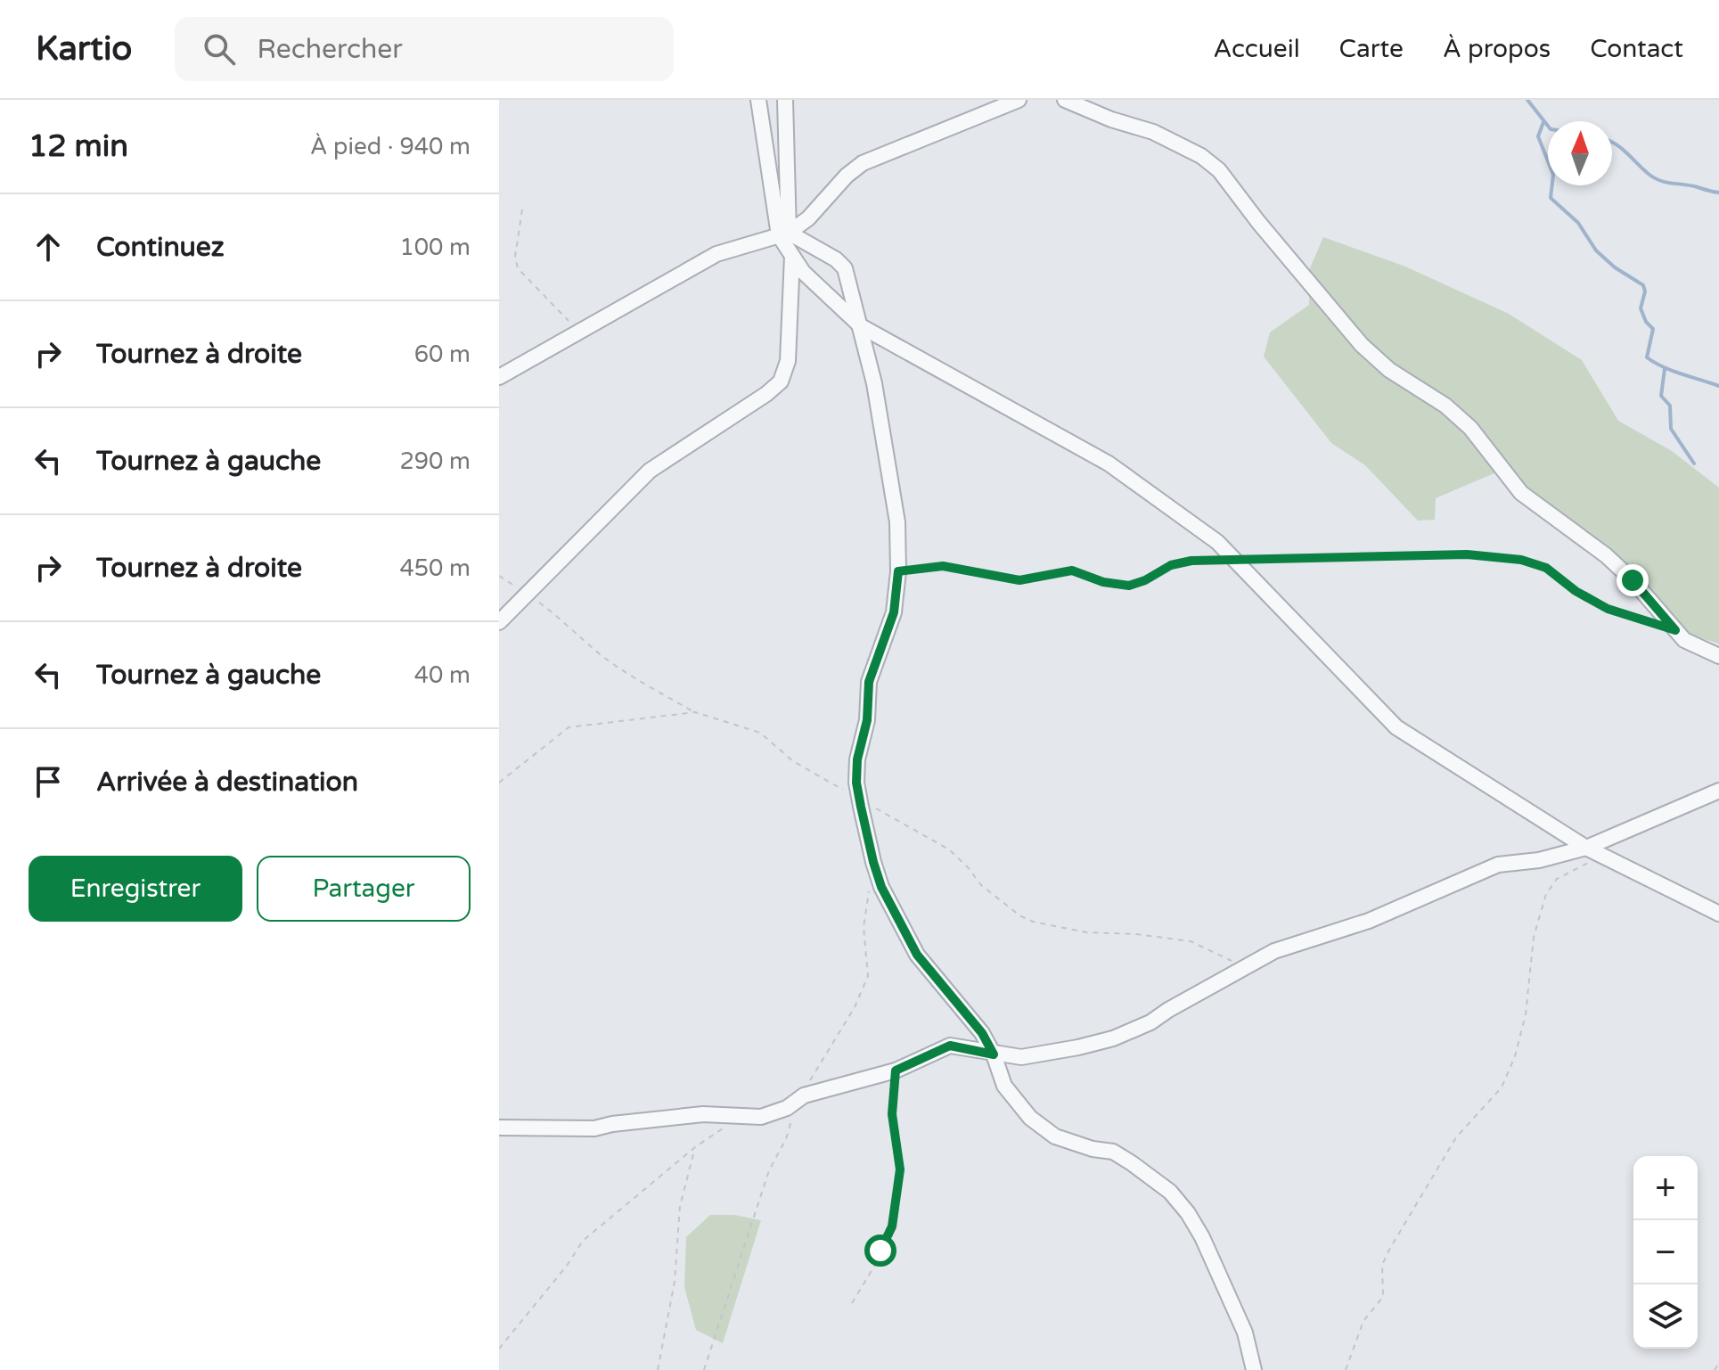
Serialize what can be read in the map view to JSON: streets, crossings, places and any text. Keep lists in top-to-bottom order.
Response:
{
  "north": "top",
  "page": {
    "header": "Kartio",
    "search": "Rechercher",
    "nav": [
      "Accueil",
      "Carte",
      "À propos",
      "Contact"
    ],
    "heading": ["12 min", "À pied · 940 m"],
    "list": [
      ["Continuez", "100 m"],
      ["Tournez à droite", "60 m"],
      ["Tournez à gauche", "290 m"],
      ["Tournez à droite", "450 m"],
      ["Tournez à gauche", "40 m"],
      "Arrivée à destination"
    ],
    "buttons": ["Enregistrer", "Partager"],
    "map_buttons": ["+", "−"]
  }
}
